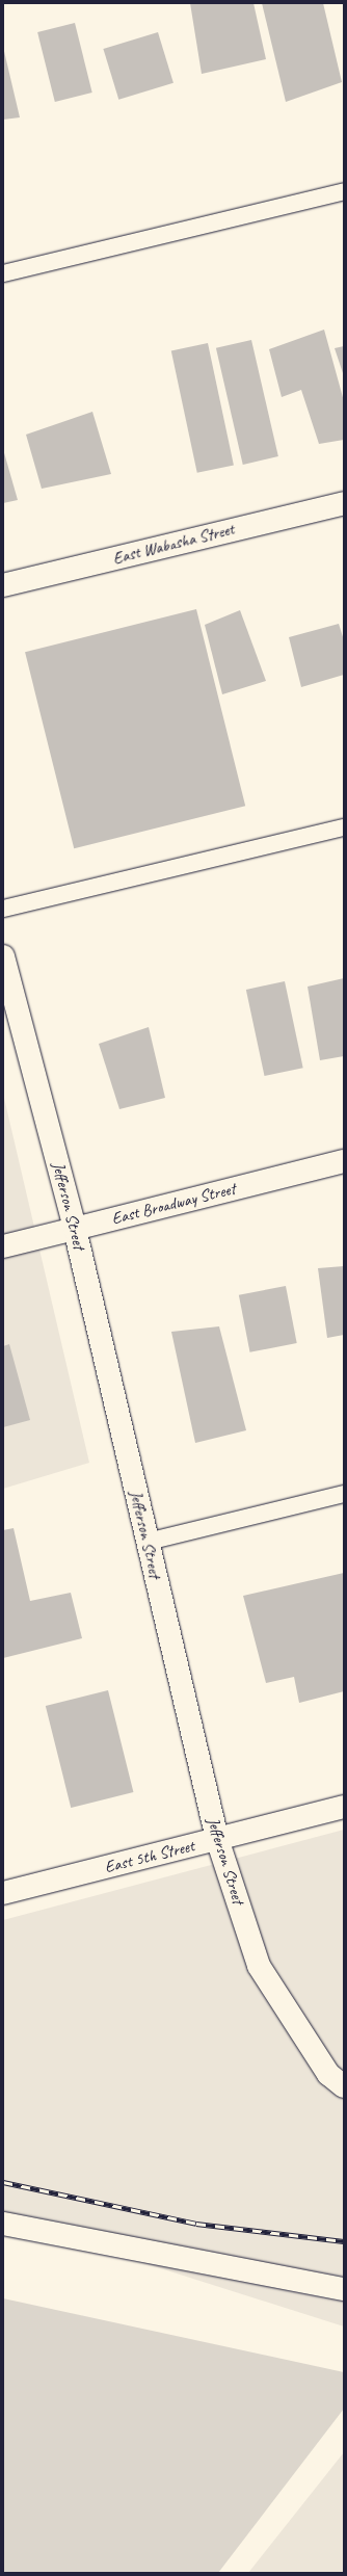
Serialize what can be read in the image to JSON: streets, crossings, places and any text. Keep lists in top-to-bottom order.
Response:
{
  "streets": {
    "street": [
      "East Wabasha Street",
      "East Broadway Street",
      "Jefferson Street",
      "East 5th Street"
    ]
  },
  "crossings": [
    ["East Broadway Street", "Jefferson Street"],
    ["Jefferson Street", "East 5th Street"]
  ]
}
